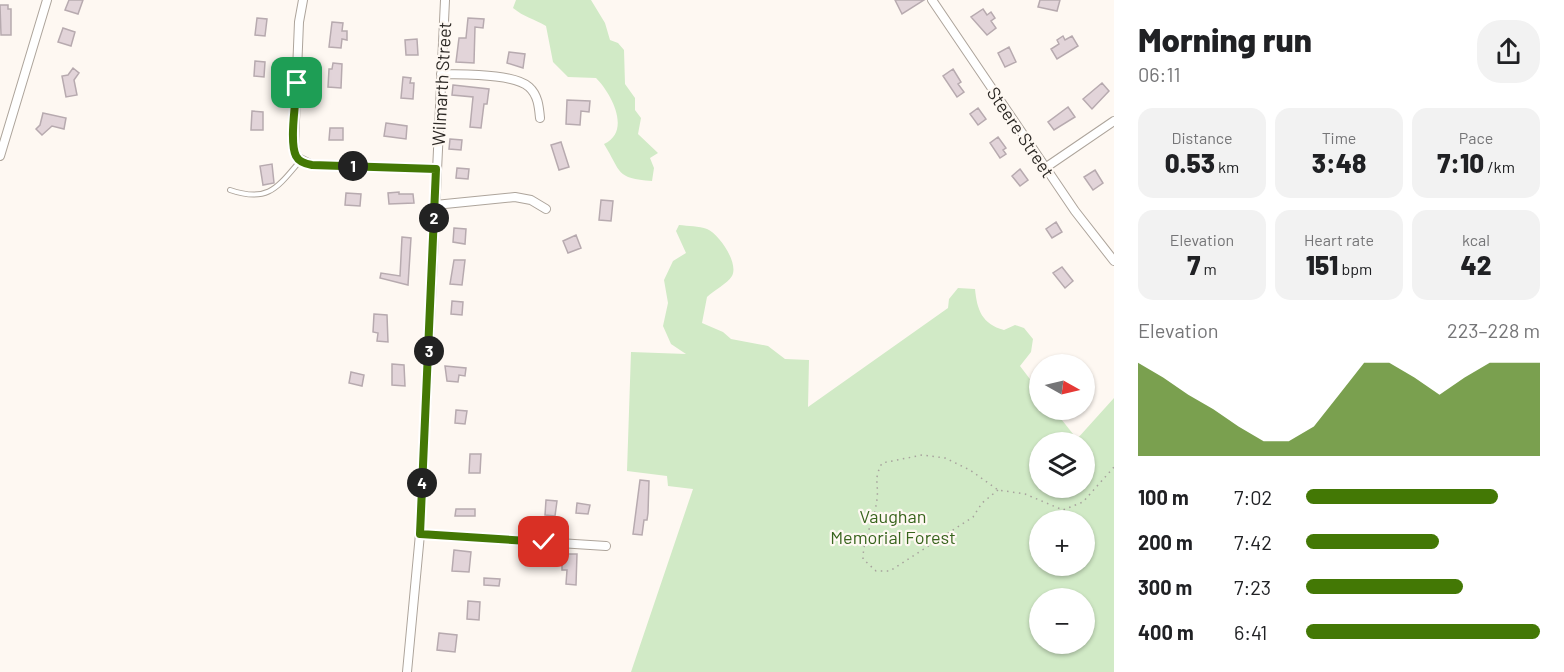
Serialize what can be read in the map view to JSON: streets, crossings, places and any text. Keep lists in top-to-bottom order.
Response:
{
  "streets": {
    "street": ["Wilmarth Street", "Steere Street"]
  },
  "parks": ["Vaughan Memorial Forest"],
  "north": "right",
  "page": {
    "heading": ["Morning run", "06:11"],
    "stats": [
      ["Distance", "0.53 km"],
      ["Time", "3:48"],
      ["Pace", "7:10 /km"],
      ["Elevation", "7 m"],
      ["Heart rate", "151 bpm"],
      ["kcal", "42"]
    ],
    "pins": [
      "1",
      "2",
      "3",
      "4"
    ],
    "chart": ["Elevation", "223–228 m"],
    "map_buttons": ["+", "−"],
    "list": [
      {
        "name": "100 m",
        "note": "7:02"
      },
      {
        "name": "200 m",
        "note": "7:42"
      },
      {
        "name": "300 m",
        "note": "7:23"
      },
      {
        "name": "400 m",
        "note": "6:41"
      }
    ]
  }
}
